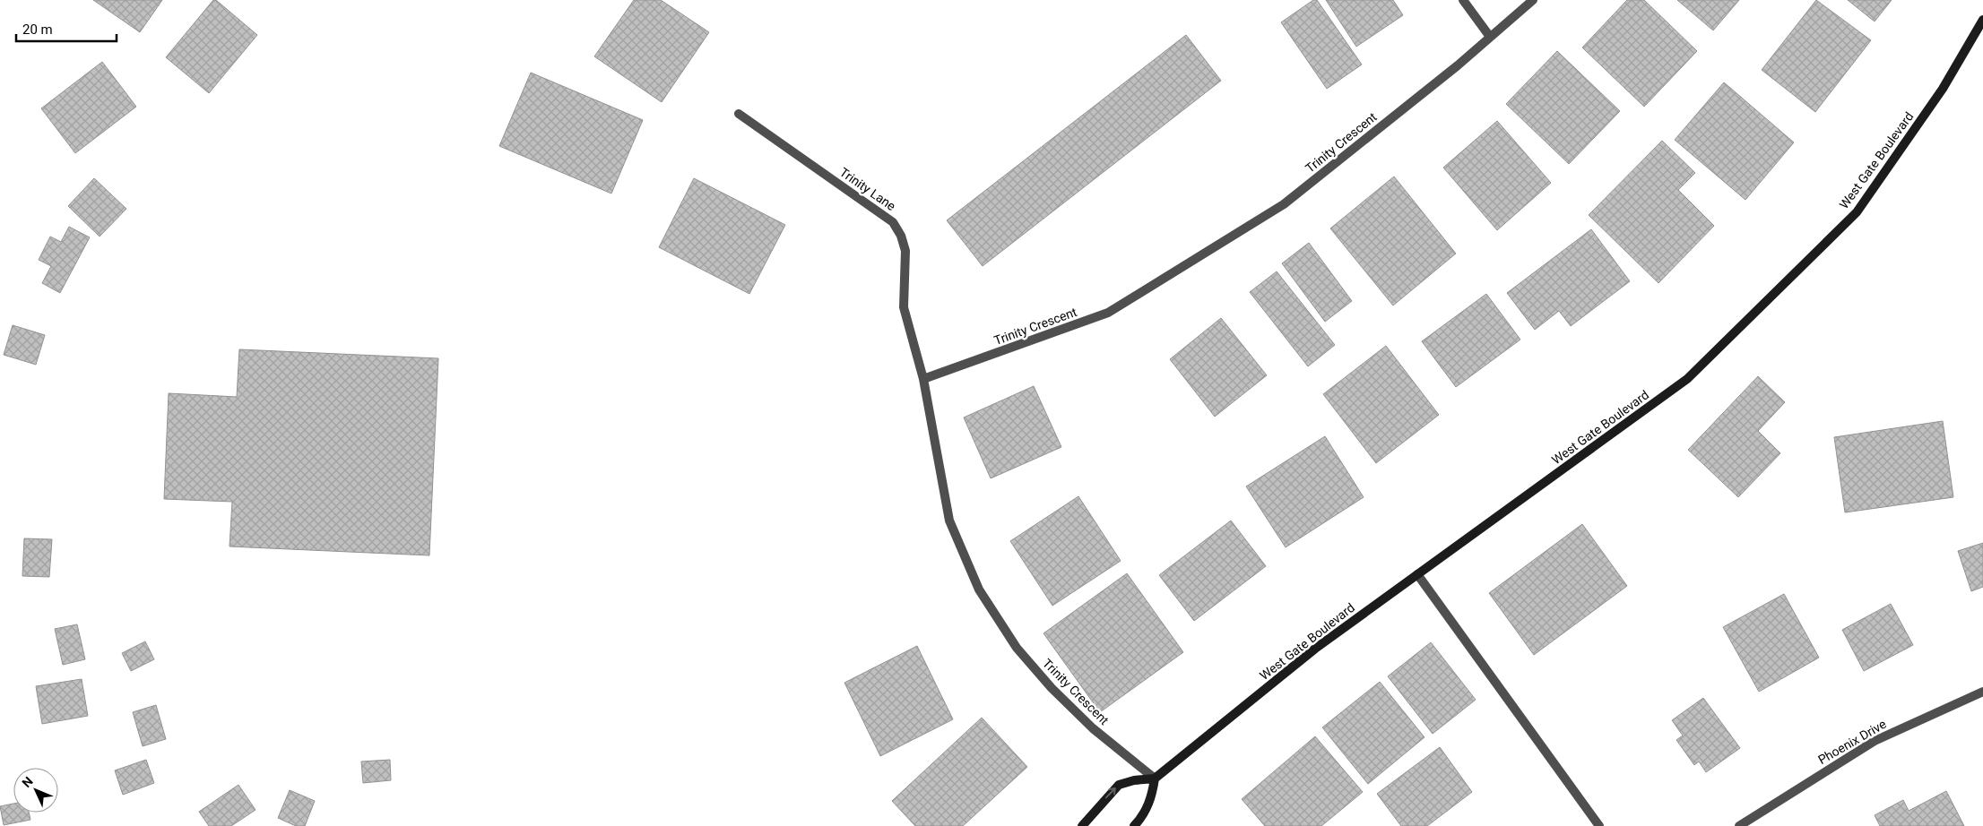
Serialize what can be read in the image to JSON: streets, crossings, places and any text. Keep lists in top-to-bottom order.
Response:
{
  "streets": {
    "street": [
      "Trinity Crescent",
      "West Gate Boulevard",
      "Trinity Lane",
      "Phoenix Drive"
    ]
  },
  "crossings": [
    ["Trinity Crescent", "West Gate Boulevard"],
    ["Trinity Crescent", "Trinity Lane"]
  ],
  "scale_bar": "20 m",
  "north": "top left"
}
